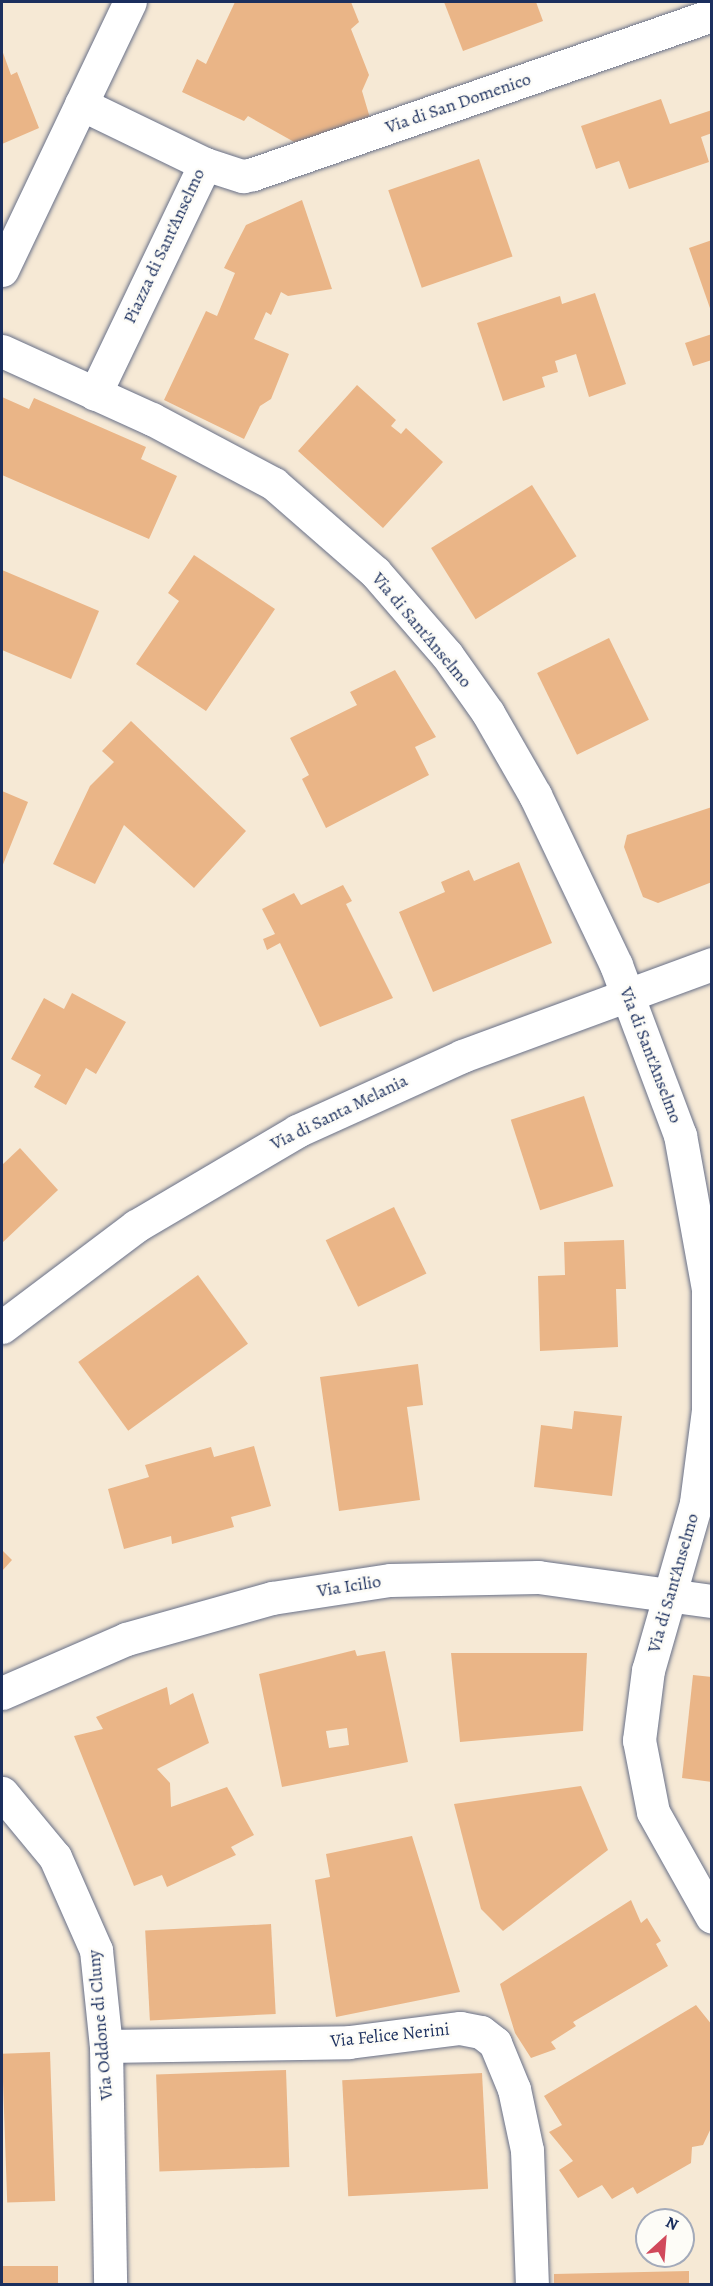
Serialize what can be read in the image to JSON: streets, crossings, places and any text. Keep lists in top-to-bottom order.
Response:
{
  "streets": {
    "street": [
      "Via di San Domenico",
      "Piazza di Sant'Anselmo",
      "Via di Sant'Anselmo",
      "Via di Santa Melania",
      "Via Icilio",
      "Via Oddone di Cluny",
      "Via Felice Nerini"
    ]
  },
  "crossings": [
    ["Via di San Domenico", "Piazza di Sant'Anselmo"],
    ["Piazza di Sant'Anselmo", "Via di Sant'Anselmo"],
    ["Via di Sant'Anselmo", "Via di Santa Melania"],
    ["Via di Sant'Anselmo", "Via Icilio"],
    ["Via Oddone di Cluny", "Via Felice Nerini"]
  ],
  "north": "top right"
}
